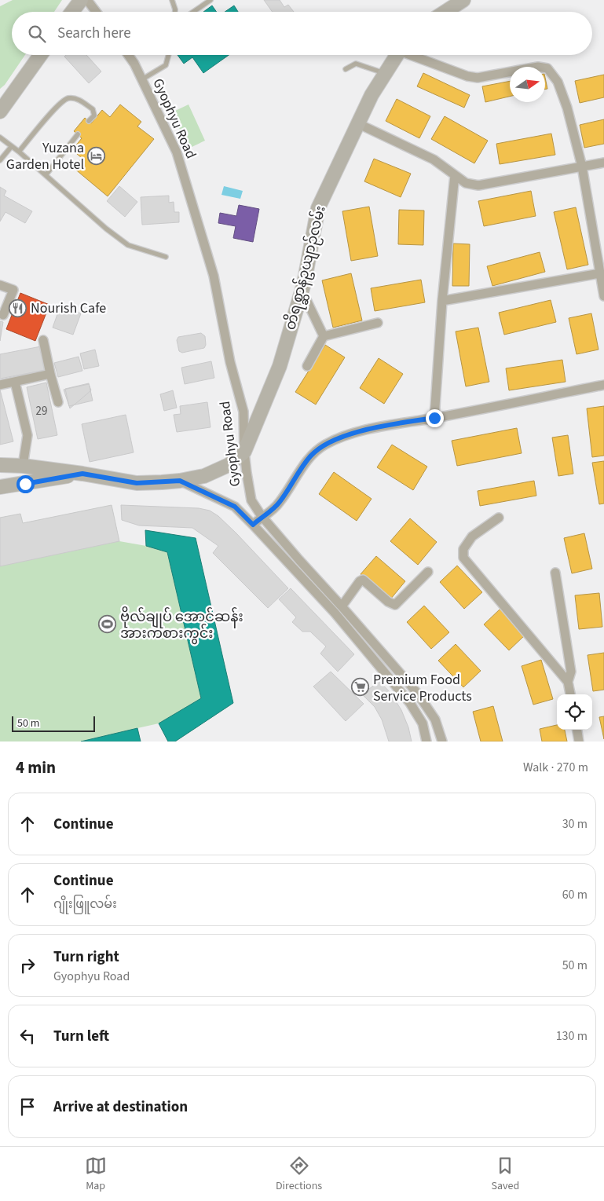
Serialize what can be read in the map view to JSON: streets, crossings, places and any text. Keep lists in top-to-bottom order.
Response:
{
  "streets": {
    "main road": ["တိရစ္ဆာန်ဥယျာဉ်လမ်း"],
    "street": ["Gyophyu Road"]
  },
  "crossings": [
    ["Gyophyu Road", "တိရစ္ဆာန်ဥယျာဉ်လမ်း"]
  ],
  "places": {
    "hotel": ["Yuzana Garden Hotel"],
    "restaurant": ["Nourish Cafe"],
    "sports": ["ဗိုလ်ချုပ် အောင်ဆန်း အားကစားကွင်း"],
    "supermarket": ["Premium Food Service Products"]
  },
  "house_numbers": ["29"],
  "scale_bar": "50 m",
  "north": "right",
  "page": {
    "search": "Search here",
    "scale": "50 m",
    "heading": ["4 min", "Walk · 270 m"],
    "list": [
      ["Continue", "30 m"],
      ["Continue", "ဂျိုးဖြူလမ်း", "60 m"],
      ["Turn right", "Gyophyu Road", "50 m"],
      ["Turn left", "130 m"],
      "Arrive at destination"
    ],
    "nav": ["Map", "Directions", "Saved"]
  }
}
